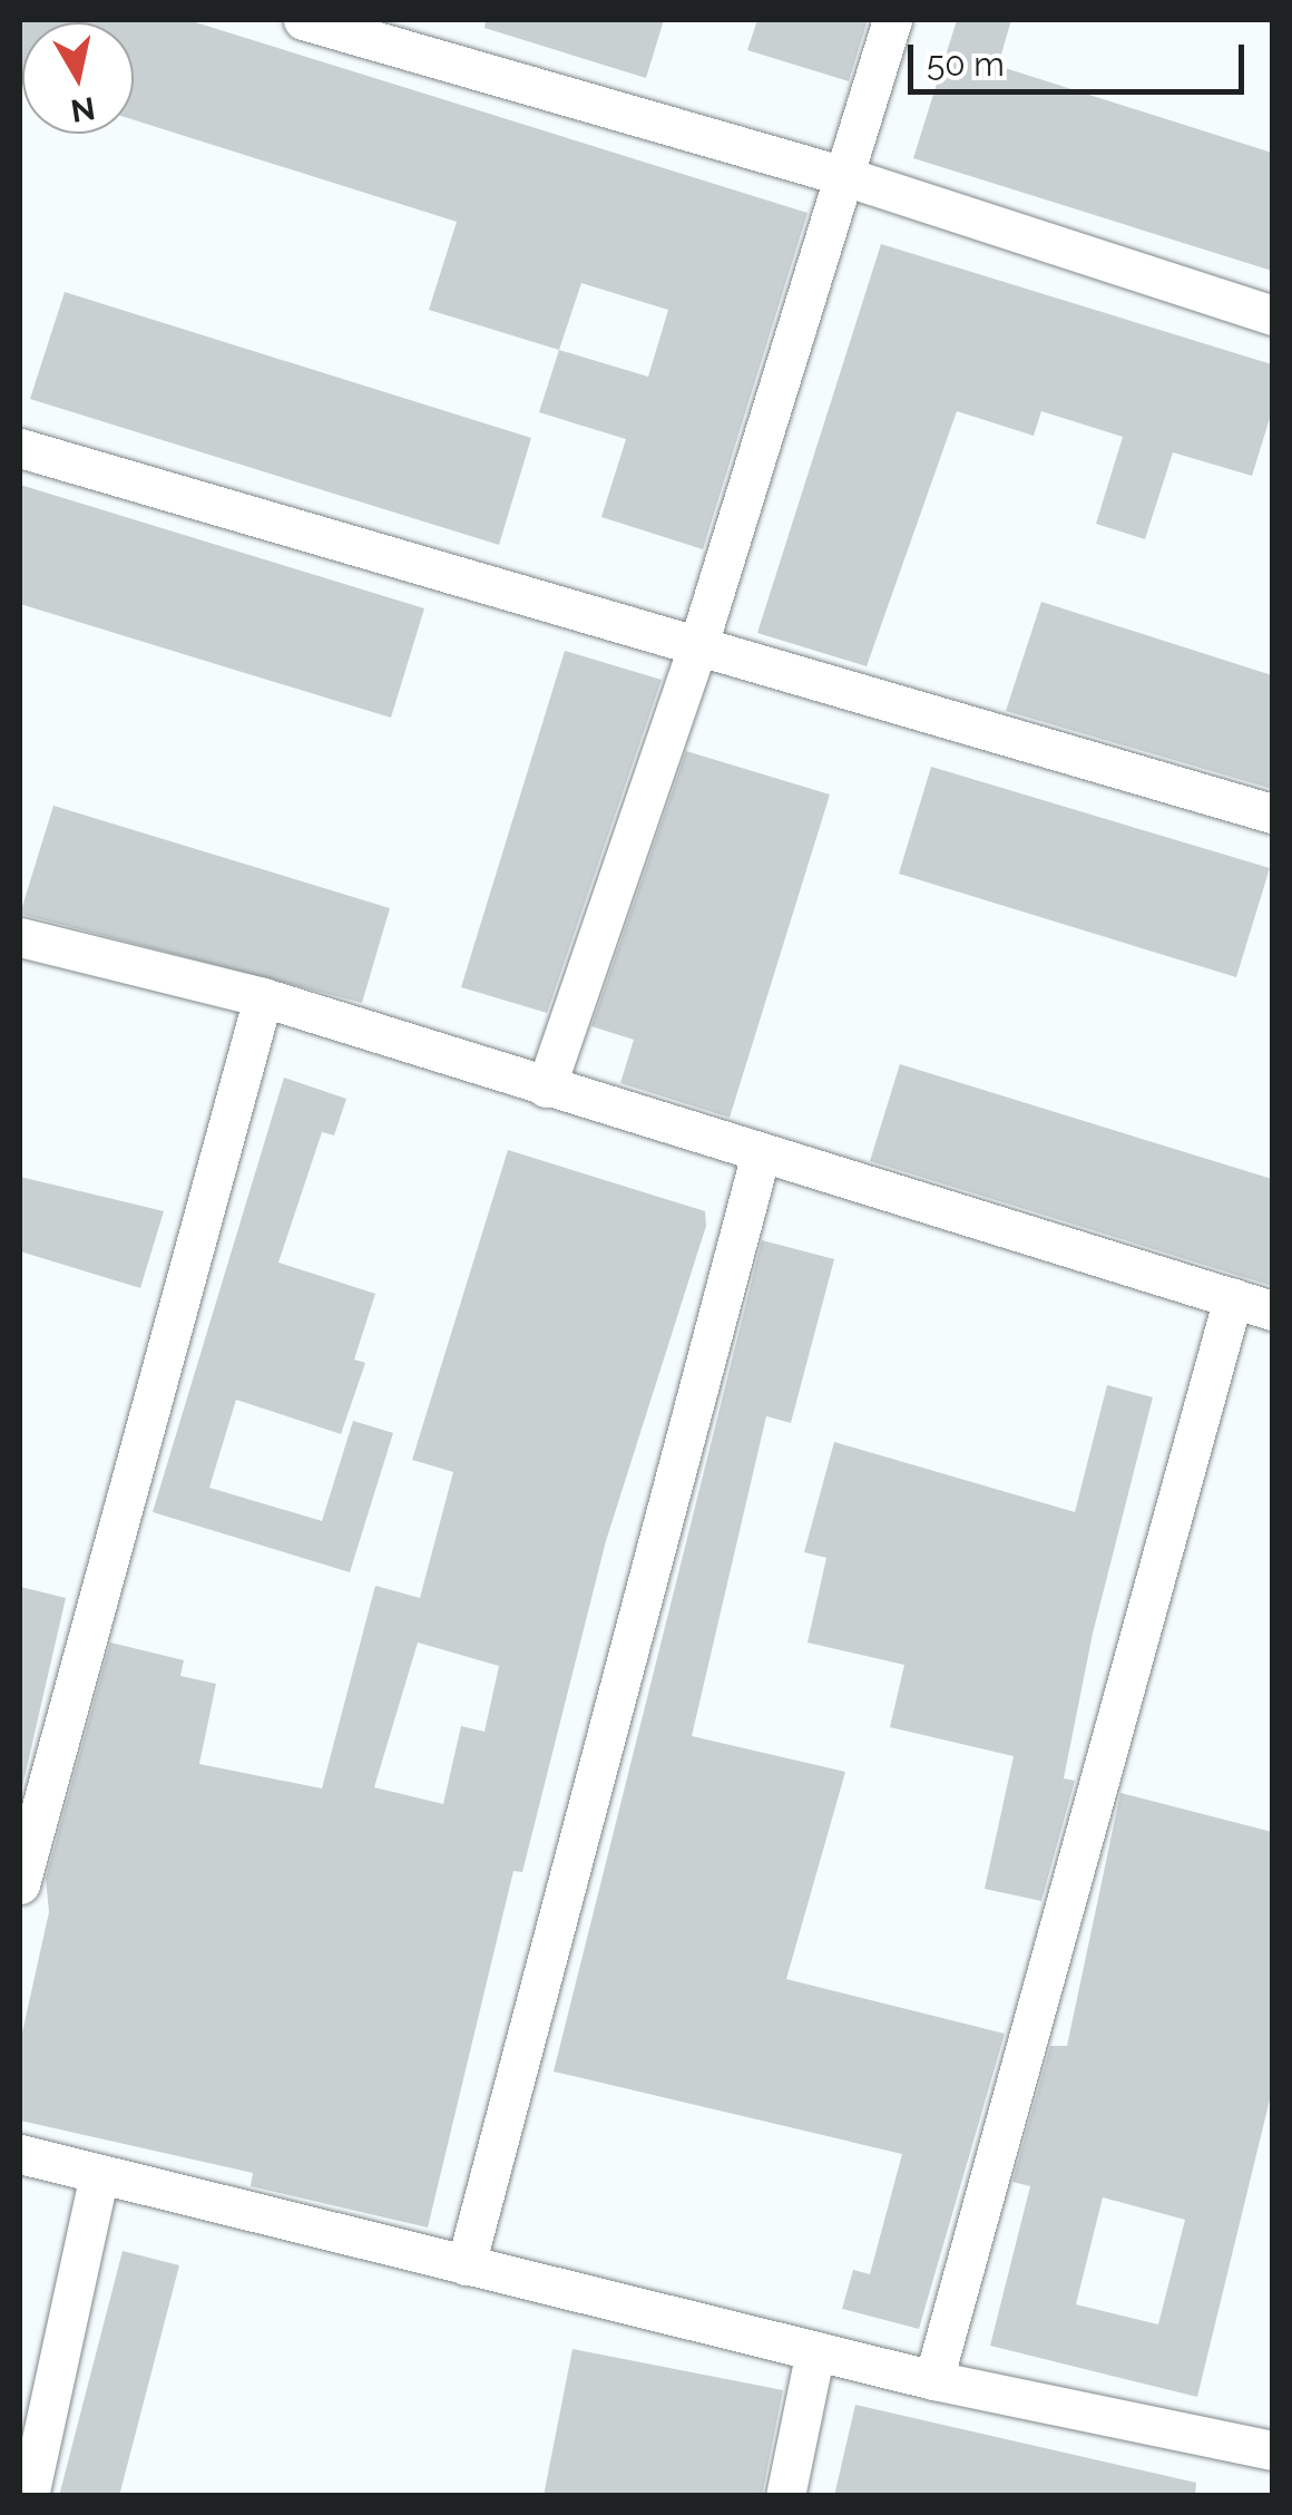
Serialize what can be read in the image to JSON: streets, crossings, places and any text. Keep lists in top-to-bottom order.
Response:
{
  "scale_bar": "50 m",
  "north": "bottom"
}
